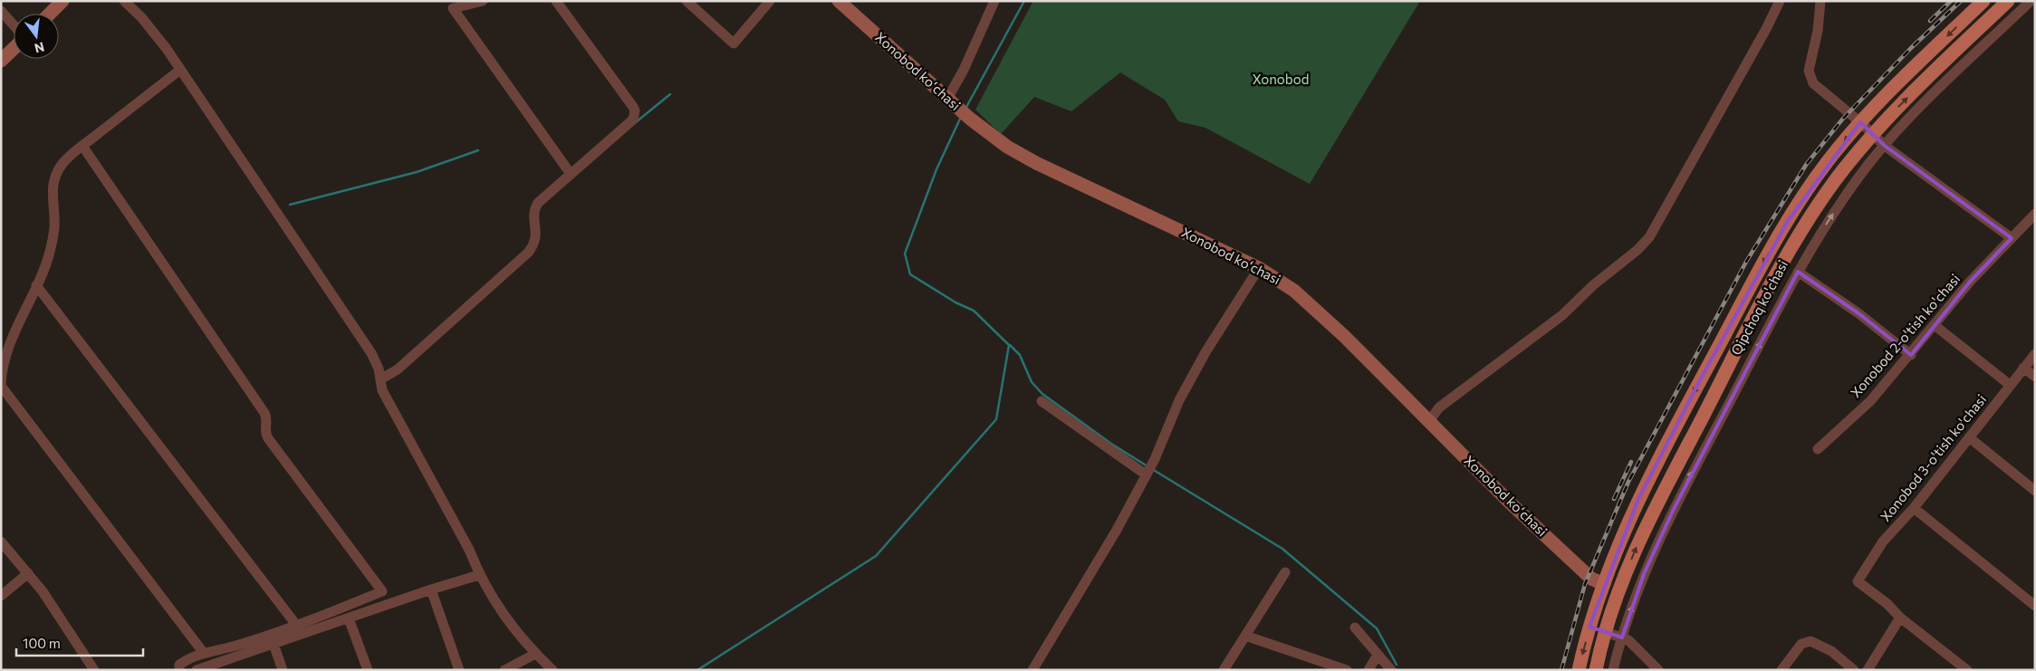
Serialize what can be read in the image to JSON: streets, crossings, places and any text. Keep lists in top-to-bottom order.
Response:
{
  "streets": {
    "main road": ["Xonobod koʻchasi", "Qipchoq ko'chasi"],
    "street": ["Xonobod 2-o'tish ko'chasi", "Xonobod 3-o'tish ko'chasi"]
  },
  "crossings": [
    ["Xonobod koʻchasi", "Qipchoq ko'chasi"]
  ],
  "parks": ["Xonobod"],
  "scale_bar": "100 m",
  "north": "bottom"
}
